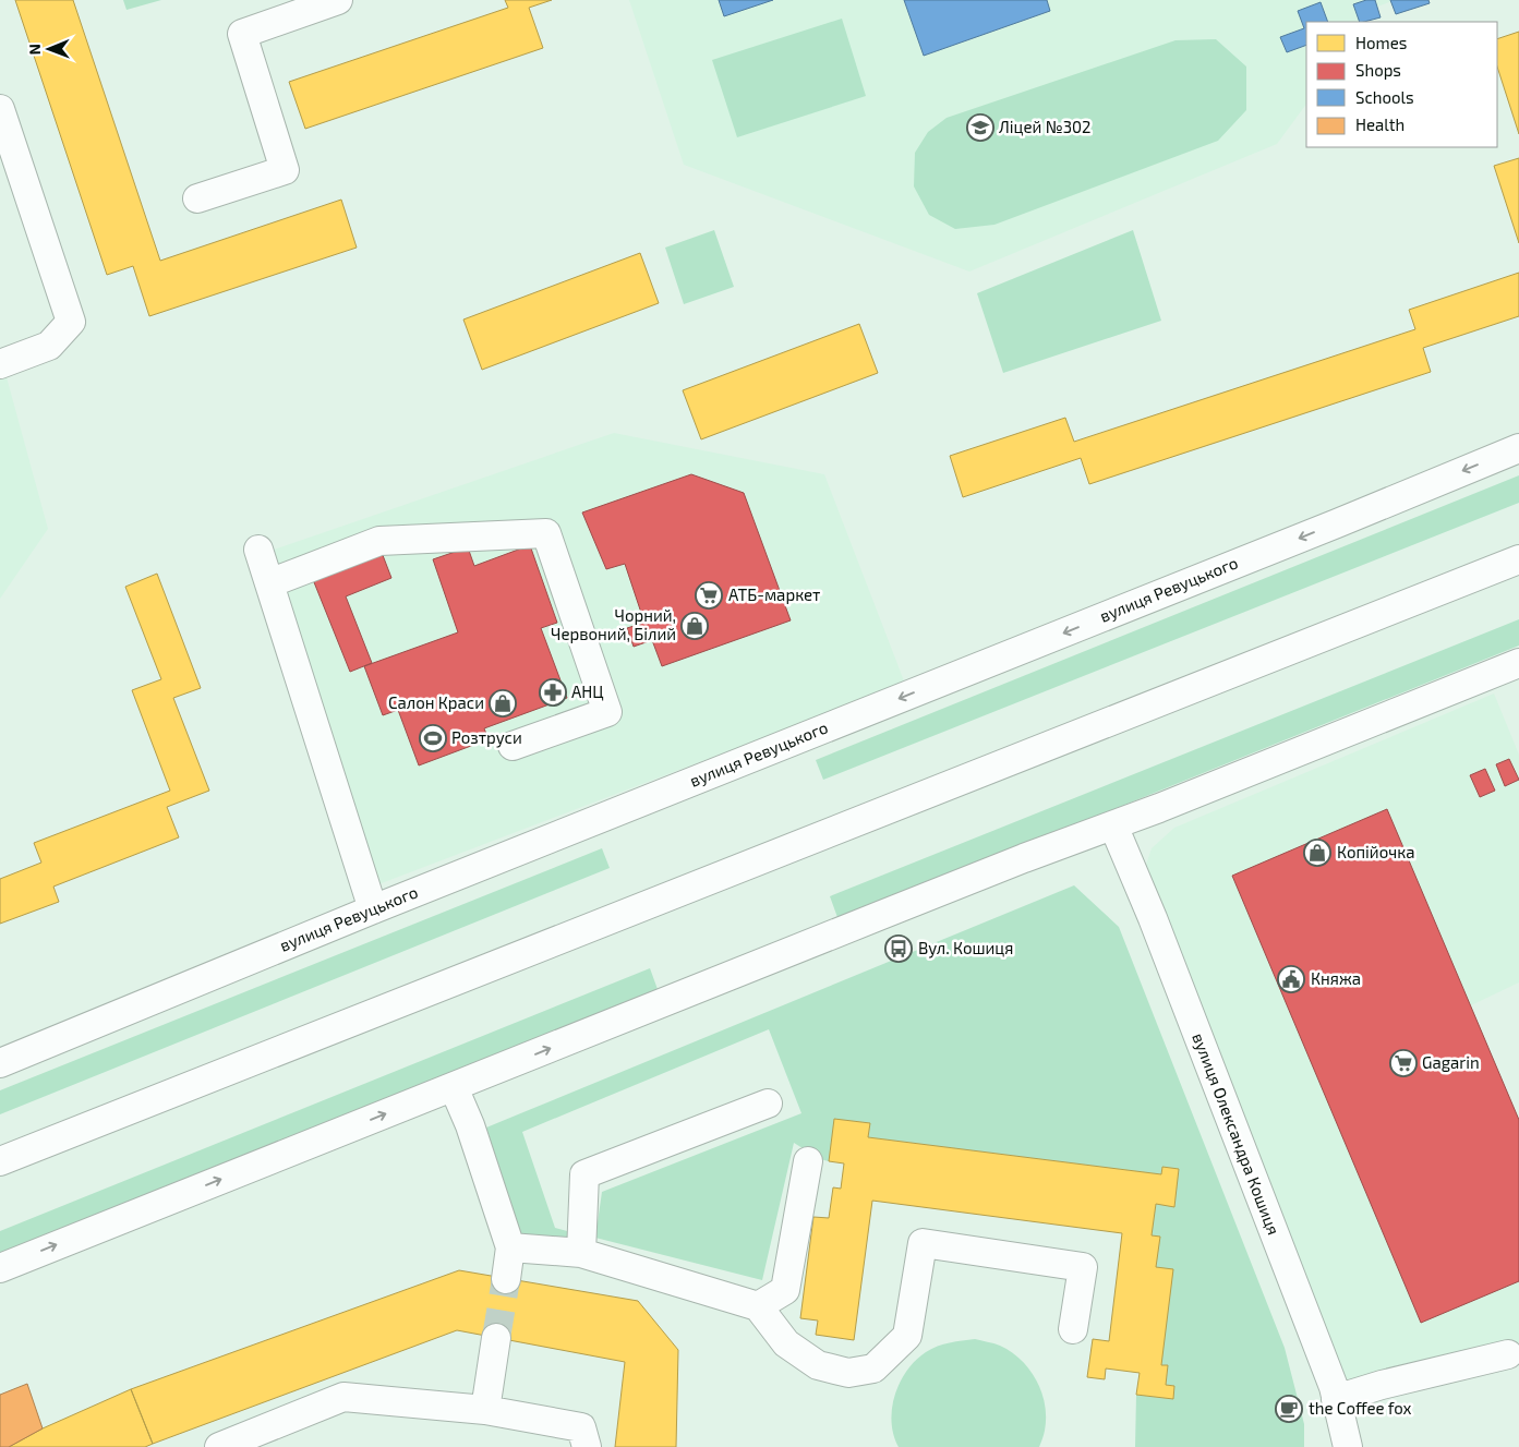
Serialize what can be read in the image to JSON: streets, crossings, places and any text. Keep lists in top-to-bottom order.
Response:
{
  "streets": {
    "street": ["вулиця Ревуцького", "вулиця Олександра Кошиця"]
  },
  "places": {
    "school or university": ["Ліцей №302"],
    "supermarket": ["АТБ-маркет", "Gagarin"],
    "shop": ["Чорний, Червоний, Білий", "Салон Краси", "Копійочка"],
    "pharmacy": ["АНЦ"],
    "sports": ["Розтруси"],
    "bus stop": ["Вул. Кошиця"],
    "public building": ["Княжа"],
    "cafe": ["the Coffee fox"]
  },
  "legend": [
    "Homes",
    "Shops",
    "Schools",
    "Health"
  ],
  "north": "left"
}
